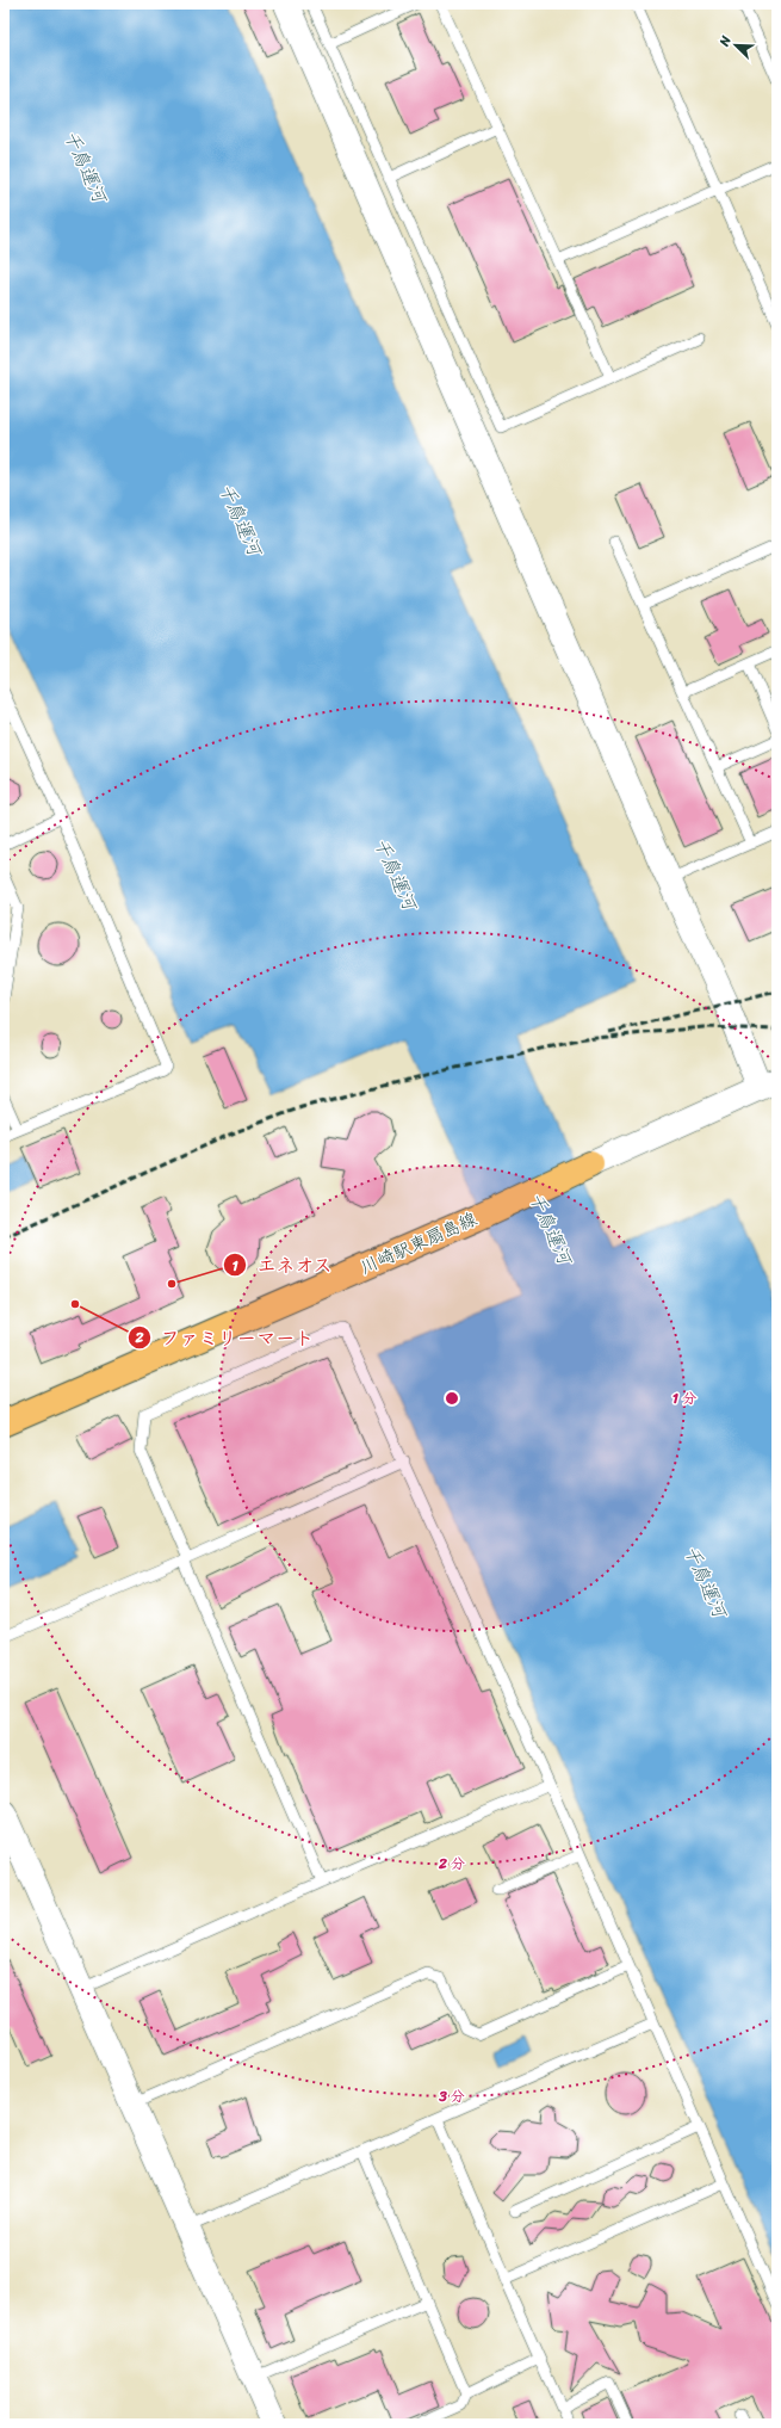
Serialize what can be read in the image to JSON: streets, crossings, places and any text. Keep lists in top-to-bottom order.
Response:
{
  "streets": {
    "highway": ["川崎駅東扇島線"]
  },
  "water": ["千鳥運河"],
  "places": ["エネオス", "ファミリーマート"],
  "north": "top left",
  "rings": ["1 分", "2 分", "3 分"]
}
